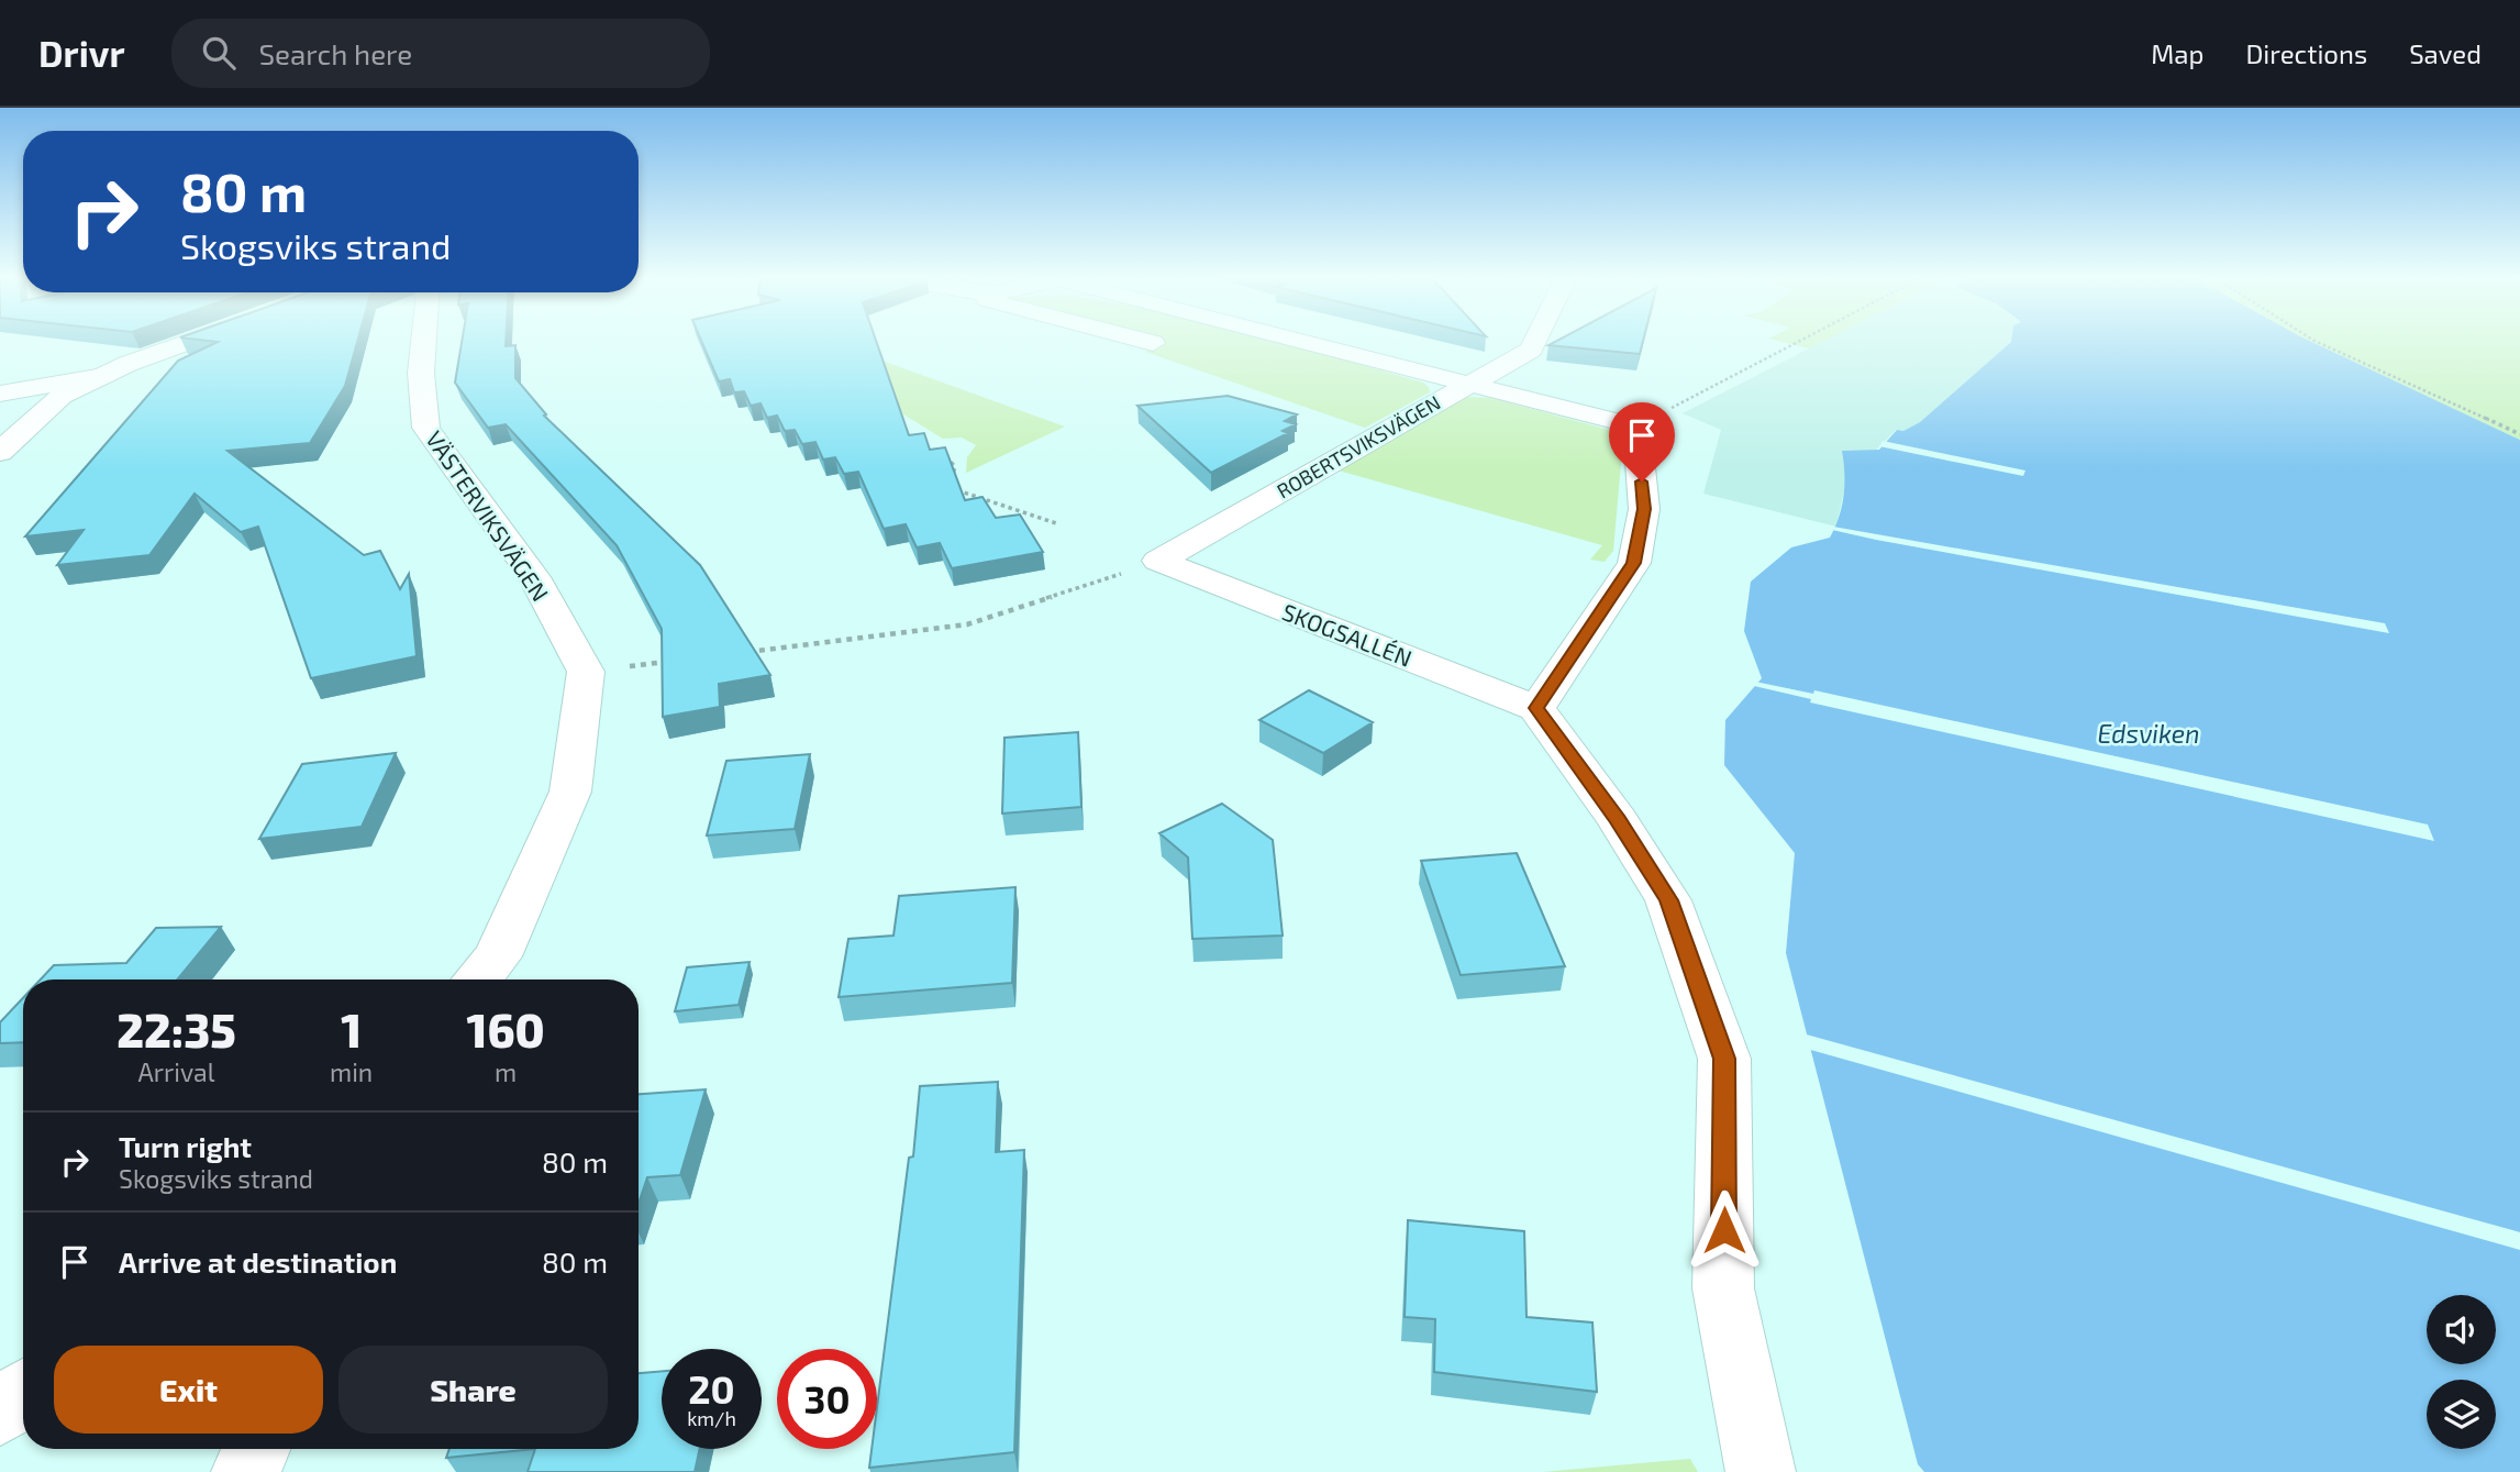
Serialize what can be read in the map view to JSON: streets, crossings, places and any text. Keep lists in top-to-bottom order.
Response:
{
  "streets": {
    "street": ["ROBERTSVIKSVÄGEN", "VÄSTERVIKSVÄGEN", "SKOGSALLÉN"]
  },
  "crossings": [
    ["ROBERTSVIKSVÄGEN", "SKOGSALLÉN"]
  ],
  "water": ["Edsviken"],
  "page": {
    "header": "Drivr",
    "search": "Search here",
    "nav": ["Map", "Directions", "Saved"],
    "turn": ["80 m", "Skogsviks strand"],
    "eta": [
      "22:35",
      "Arrival",
      "1",
      "min",
      "160",
      "m"
    ],
    "list": [
      {
        "name": "Turn right",
        "note": "Skogsviks strand",
        "value": "80 m"
      },
      {
        "name": "Arrive at destination",
        "value": "80 m"
      }
    ],
    "buttons": ["Exit", "Share"],
    "speed": "20 km/h",
    "limit": "30"
  }
}
